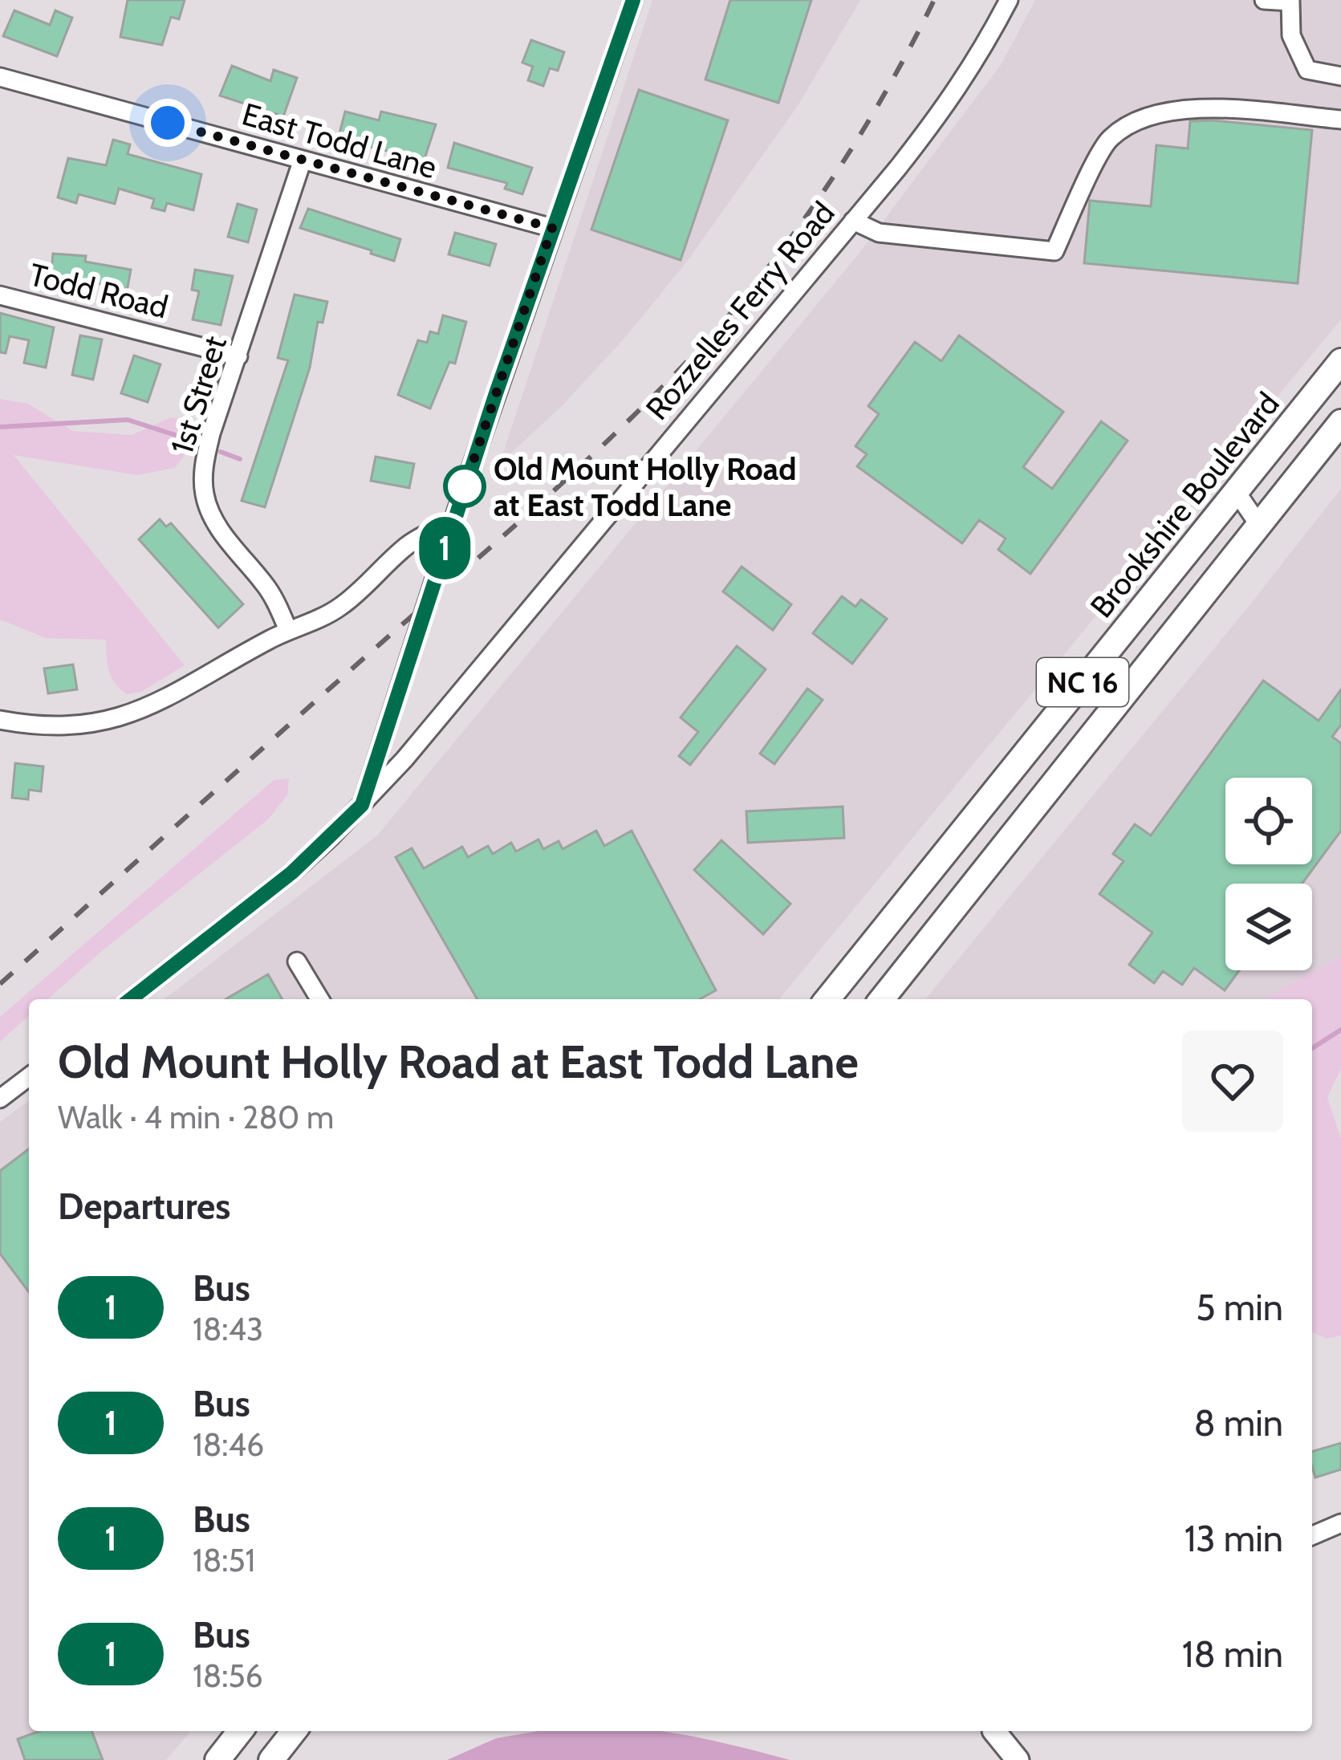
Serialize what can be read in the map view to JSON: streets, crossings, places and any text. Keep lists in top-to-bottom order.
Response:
{
  "streets": {
    "highway": ["Brookshire Boulevard", "NC 16"],
    "street": [
      "East Todd Lane",
      "Todd Road",
      "Rozzelles Ferry Road",
      "1st Street"
    ]
  },
  "crossings": [
    ["East Todd Lane", "1st Street"],
    ["Todd Road", "1st Street"]
  ],
  "places": ["Old Mount Holly Road at East Todd Lane"],
  "lines": ["bus line 1"],
  "page": {
    "on_map": "1",
    "heading": [
      ["Old Mount Holly Road at East Todd Lane", "Walk · 4 min · 280 m"],
      "Departures"
    ],
    "list": [
      {
        "mark": "1",
        "name": "Bus",
        "note": "18:43",
        "value": "5 min"
      },
      {
        "mark": "1",
        "name": "Bus",
        "note": "18:46",
        "value": "8 min"
      },
      {
        "mark": "1",
        "name": "Bus",
        "note": "18:51",
        "value": "13 min"
      },
      {
        "mark": "1",
        "name": "Bus",
        "note": "18:56",
        "value": "18 min"
      }
    ]
  }
}
